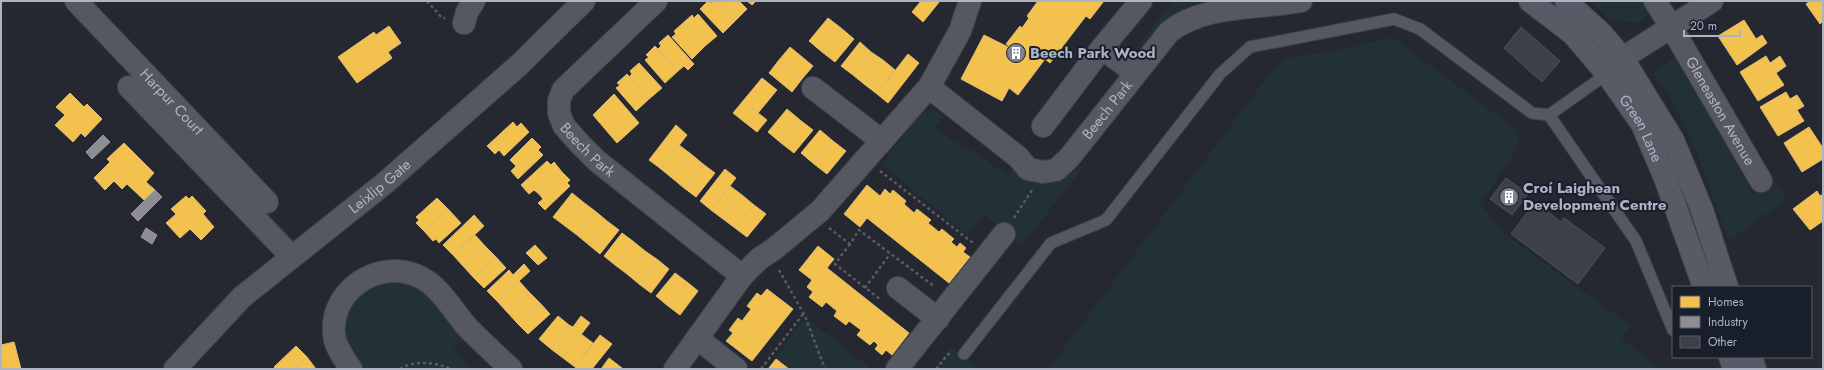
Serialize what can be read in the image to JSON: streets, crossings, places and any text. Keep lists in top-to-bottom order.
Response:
{
  "streets": {
    "street": [
      "Harpur Court",
      "Beech Park",
      "Gleneaston Avenue",
      "Green Lane",
      "Leixlip Gate"
    ]
  },
  "places": {
    "building": ["Beech Park Wood", "Croí Laighean Development Centre"]
  },
  "legend": ["Homes", "Industry", "Other"],
  "scale_bar": "20 m"
}
